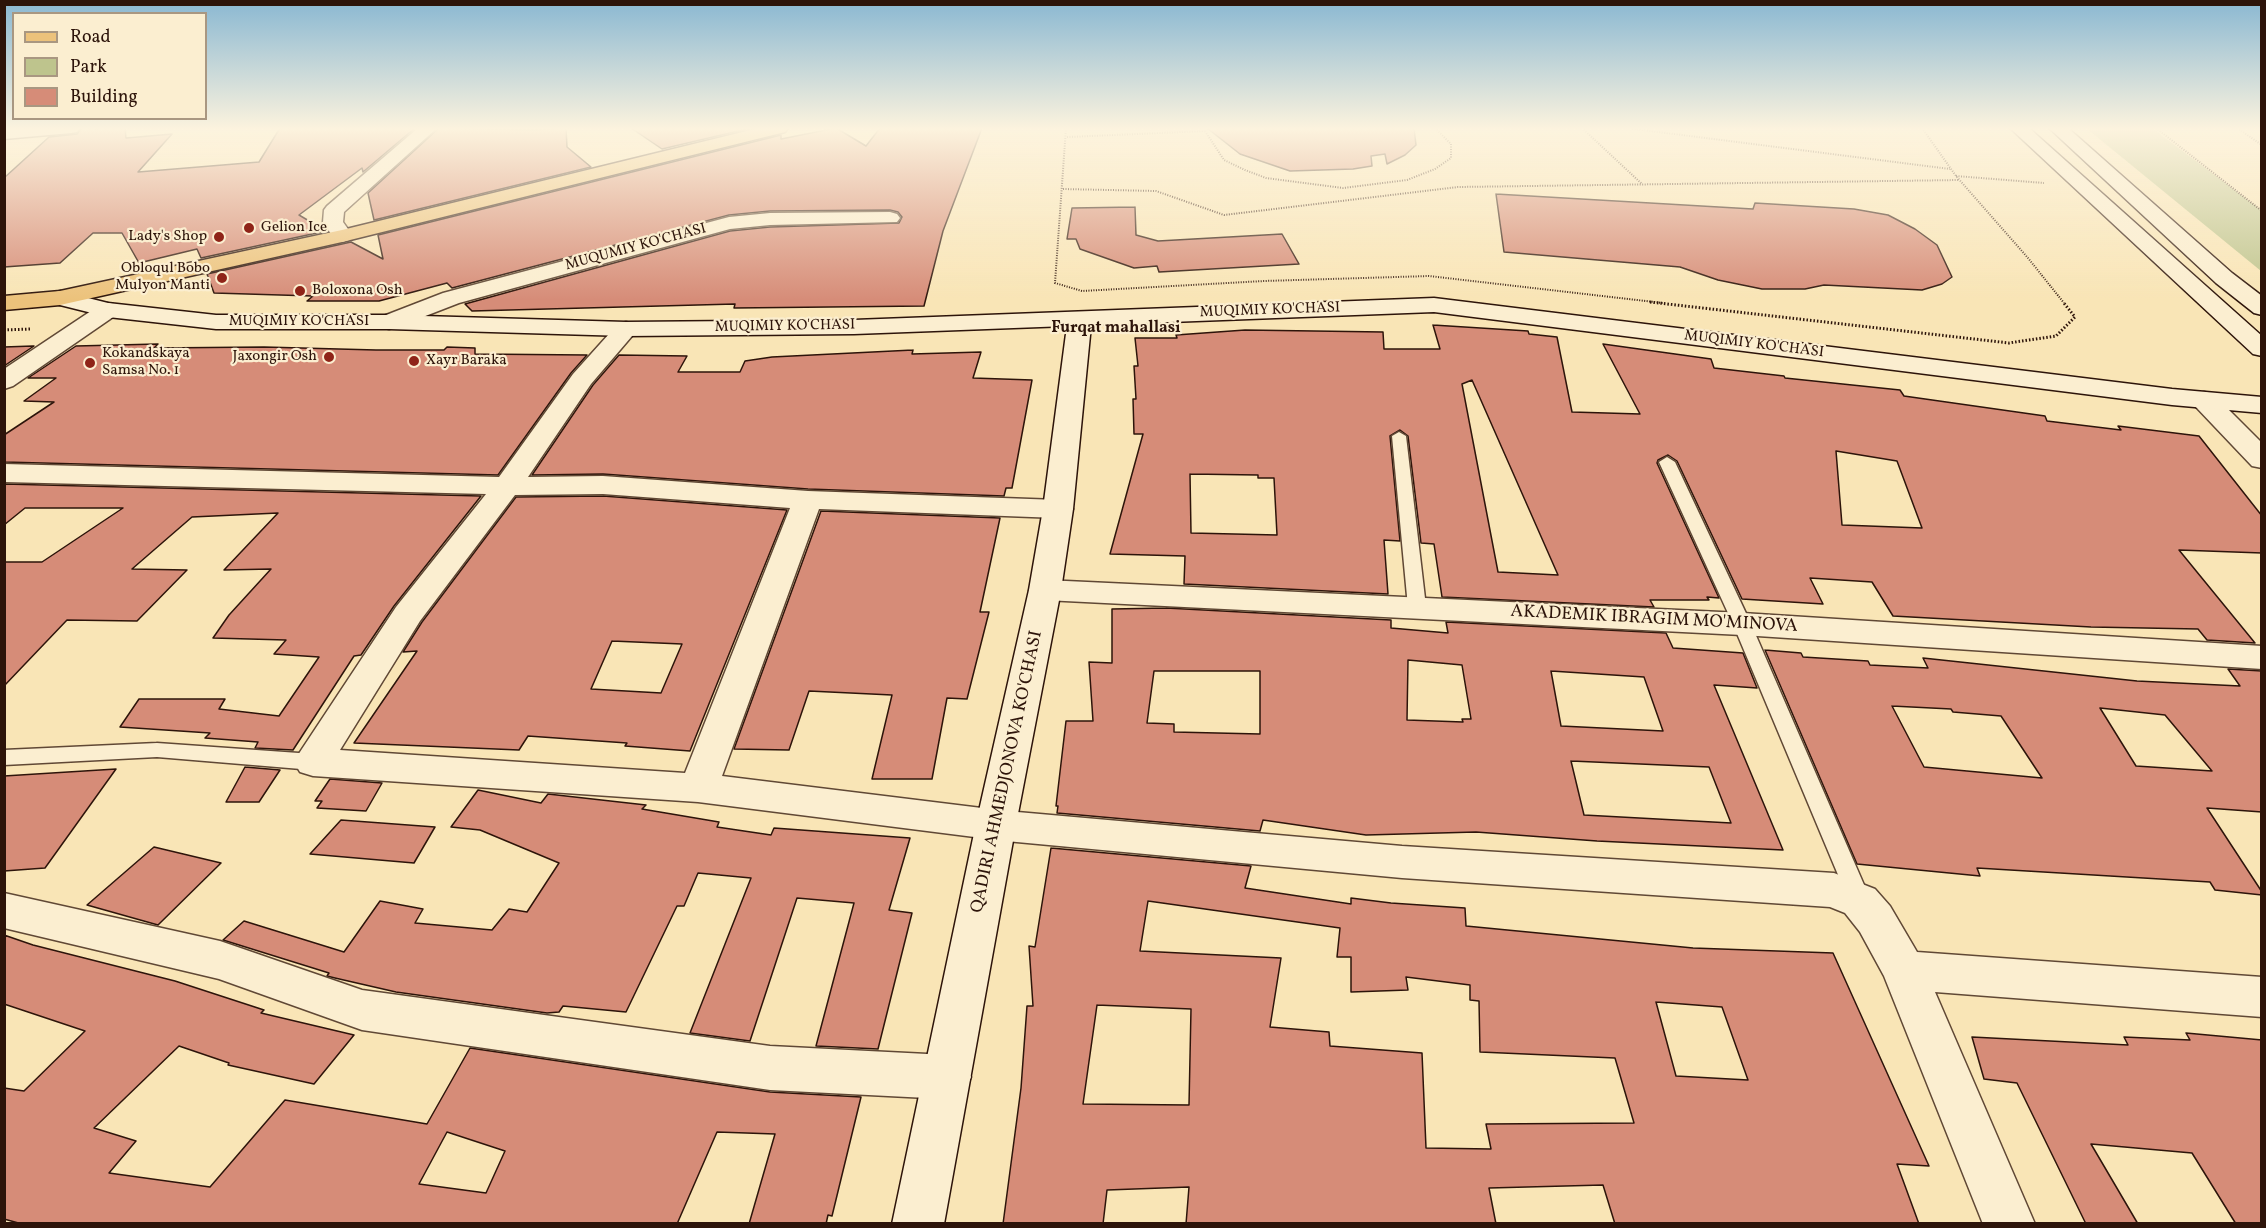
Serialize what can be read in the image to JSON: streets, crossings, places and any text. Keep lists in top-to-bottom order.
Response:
{
  "streets": {
    "street": [
      "MUQUMIY KO'CHASI",
      "MUQIMIY KO'CHASI",
      "AKADEMIK IBRAGIM MO'MINOVA",
      "QADIRI AHMEDJONOVA KO'CHASI"
    ]
  },
  "crossings": [
    ["MUQUMIY KO'CHASI", "MUQIMIY KO'CHASI"],
    ["MUQIMIY KO'CHASI", "QADIRI AHMEDJONOVA KO'CHASI"],
    ["AKADEMIK IBRAGIM MO'MINOVA", "QADIRI AHMEDJONOVA KO'CHASI"]
  ],
  "districts": ["Furqat mahallasi"],
  "places": [
    "Gelion Ice",
    "Lady's Shop",
    "Obloqul Bobo Mulyon Manti",
    "Boloxona Osh",
    "Jaxongir Osh",
    "Xayr Baraka",
    "Kokandskaya Samsa No. 1"
  ],
  "legend": ["Road", "Park", "Building"]
}
